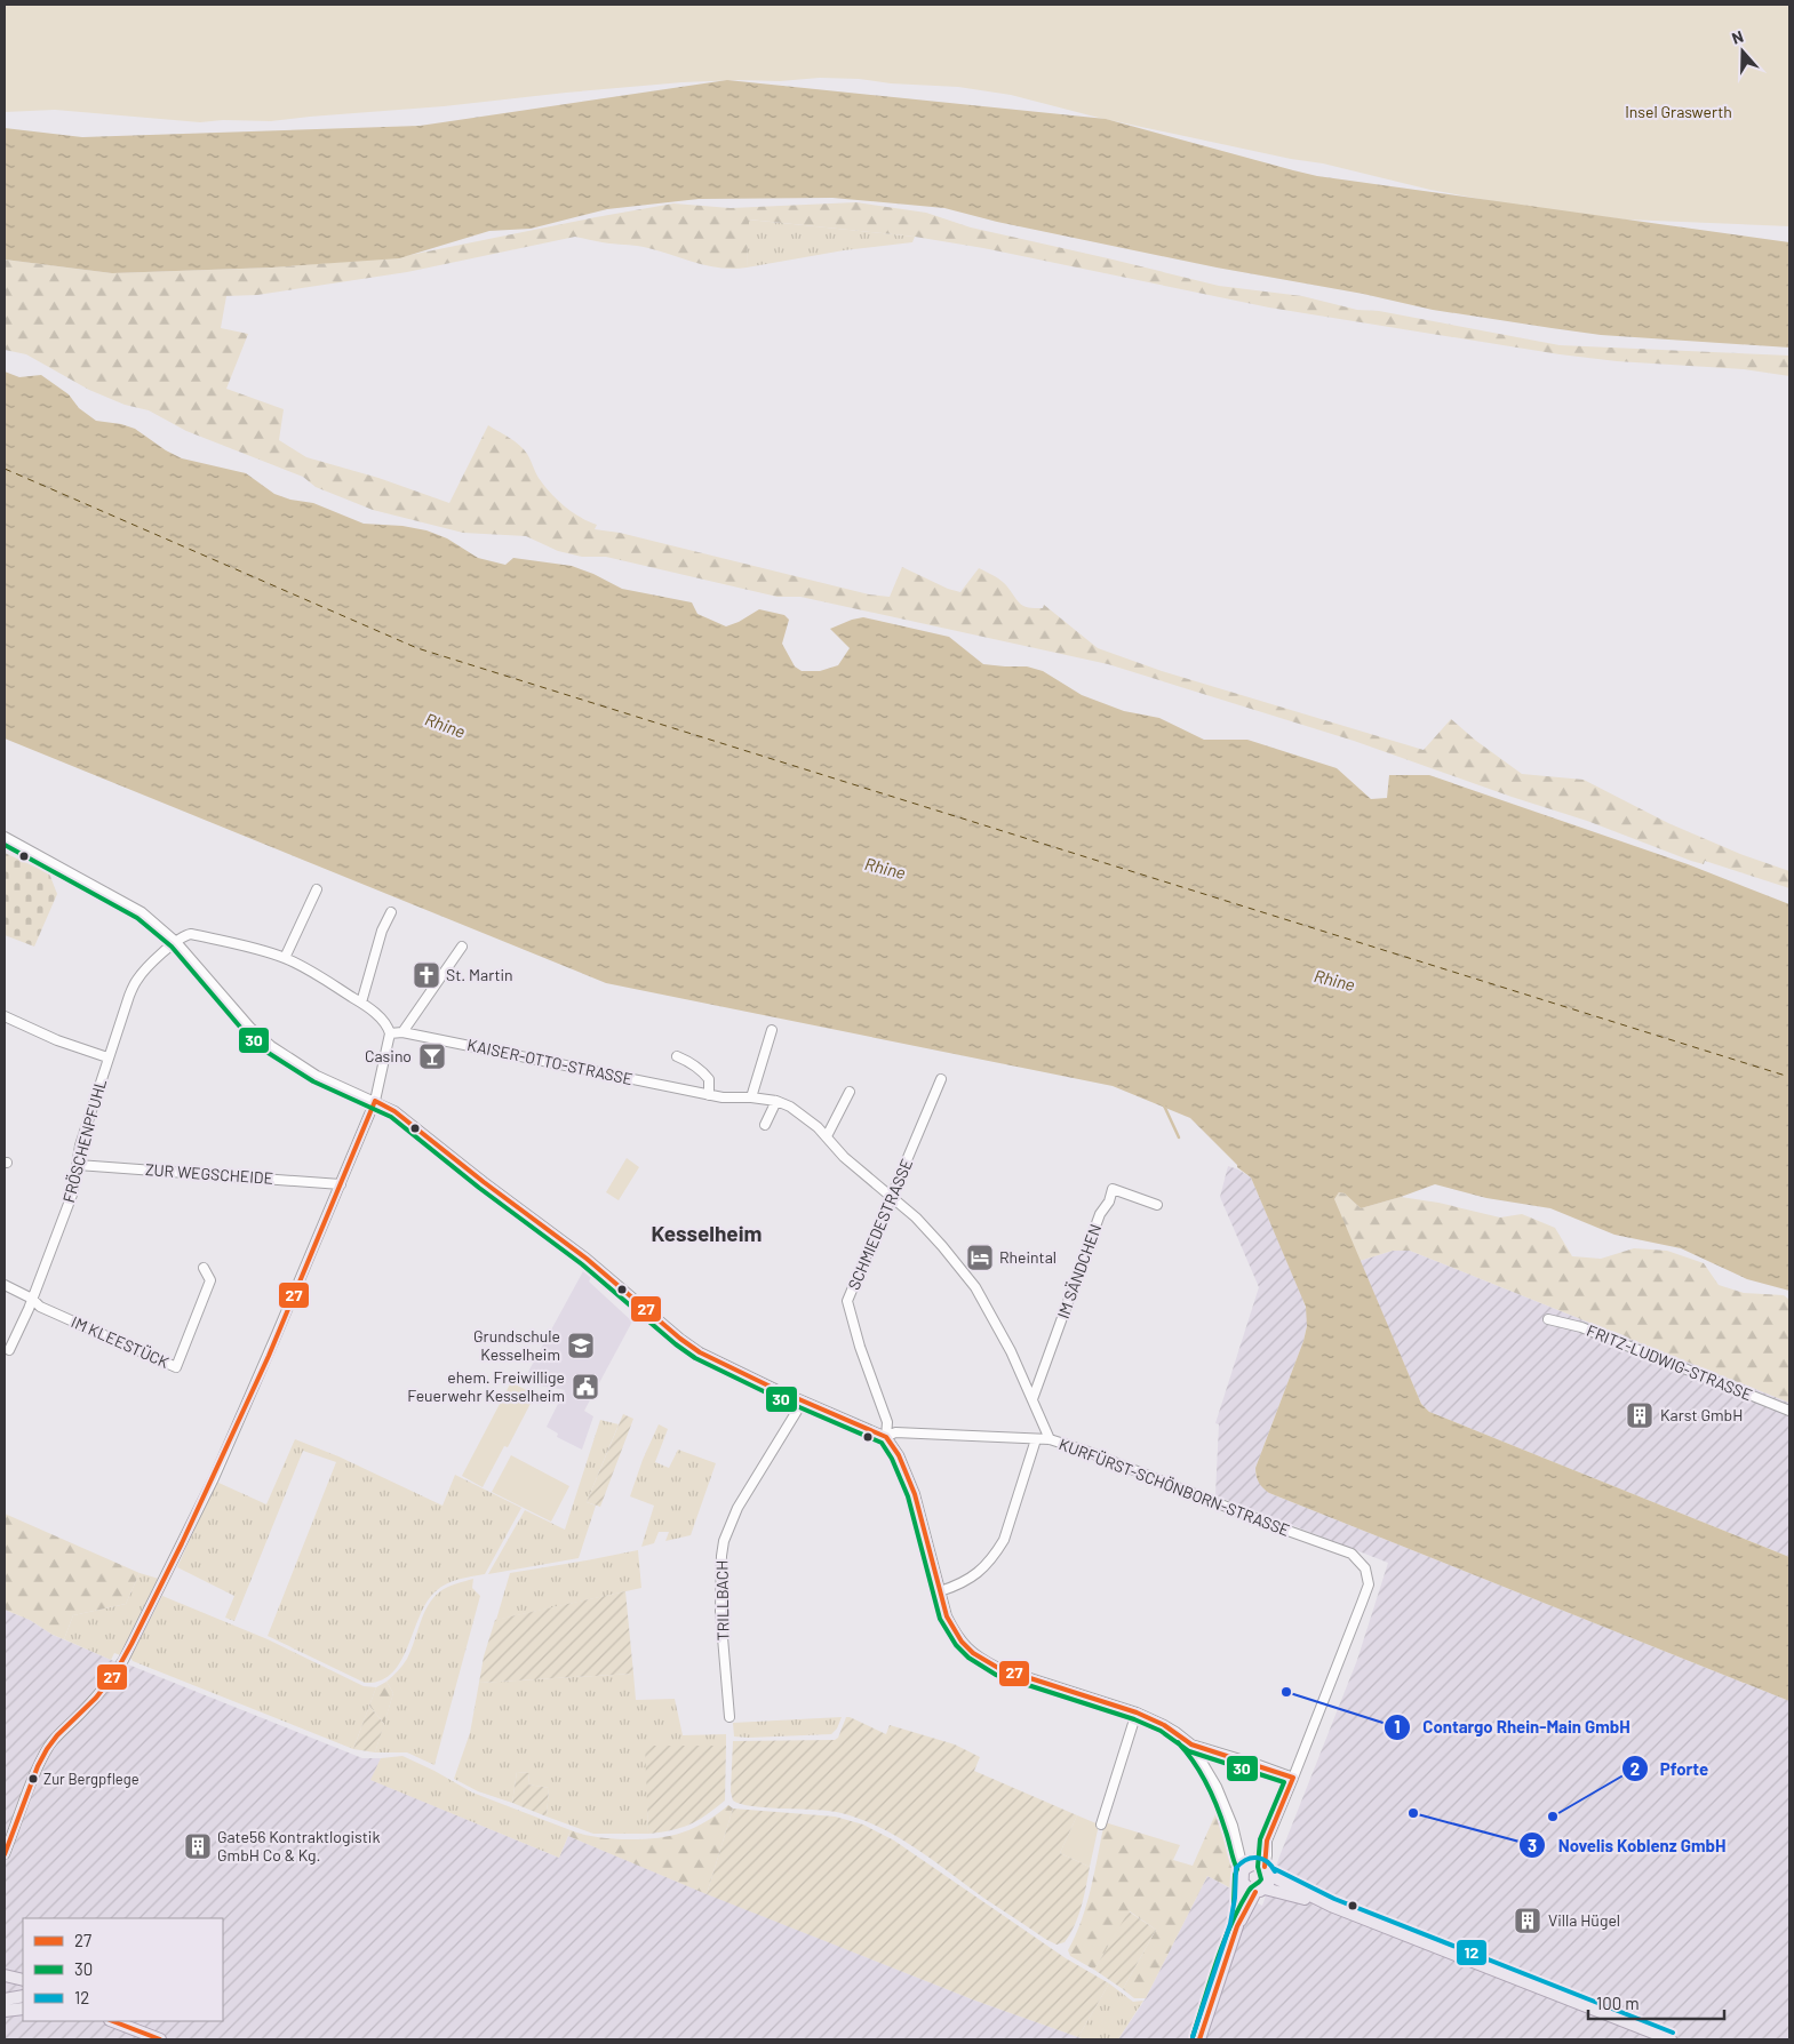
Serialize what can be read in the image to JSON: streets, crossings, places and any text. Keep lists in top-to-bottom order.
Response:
{
  "streets": {
    "street": [
      "KAISER-OTTO-STRASSE",
      "FRÖSCHENPFUHL",
      "ZUR WEGSCHEIDE",
      "SCHMIEDESTRASSE",
      "IM SÄNDCHEN",
      "IM KLEESTÜCK",
      "FRITZ-LUDWIG-STRASSE",
      "KURFÜRST-SCHÖNBORN-STRASSE",
      "TRILLBACH"
    ]
  },
  "crossings": [
    ["KAISER-OTTO-STRASSE", "SCHMIEDESTRASSE"],
    ["KAISER-OTTO-STRASSE", "IM SÄNDCHEN"],
    ["KAISER-OTTO-STRASSE", "KURFÜRST-SCHÖNBORN-STRASSE"],
    ["FRÖSCHENPFUHL", "ZUR WEGSCHEIDE"],
    ["FRÖSCHENPFUHL", "IM KLEESTÜCK"],
    ["SCHMIEDESTRASSE", "KURFÜRST-SCHÖNBORN-STRASSE"]
  ],
  "districts": ["Kesselheim"],
  "water": ["Rhine"],
  "parks": ["Insel Graswerth"],
  "places": {
    "church": ["St. Martin"],
    "bar": ["Casino"],
    "hotel": ["Rheintal"],
    "school or university": ["Grundschule Kesselheim"],
    "public building": ["ehem. Freiwillige Feuerwehr Kesselheim"],
    "building": ["Karst GmbH", "Gate56 Kontraktlogistik GmbH Co & Kg.", "Villa Hügel"],
    "other": [
      "Contargo Rhein-Main GmbH",
      "Zur Bergpflege",
      "Novelis Koblenz GmbH",
      "Pforte"
    ]
  },
  "lines": ["transit line 30", "transit line 27", "transit line 12"],
  "legend": ["27", "30", "12"],
  "scale_bar": "100 m",
  "north": "top"
}
